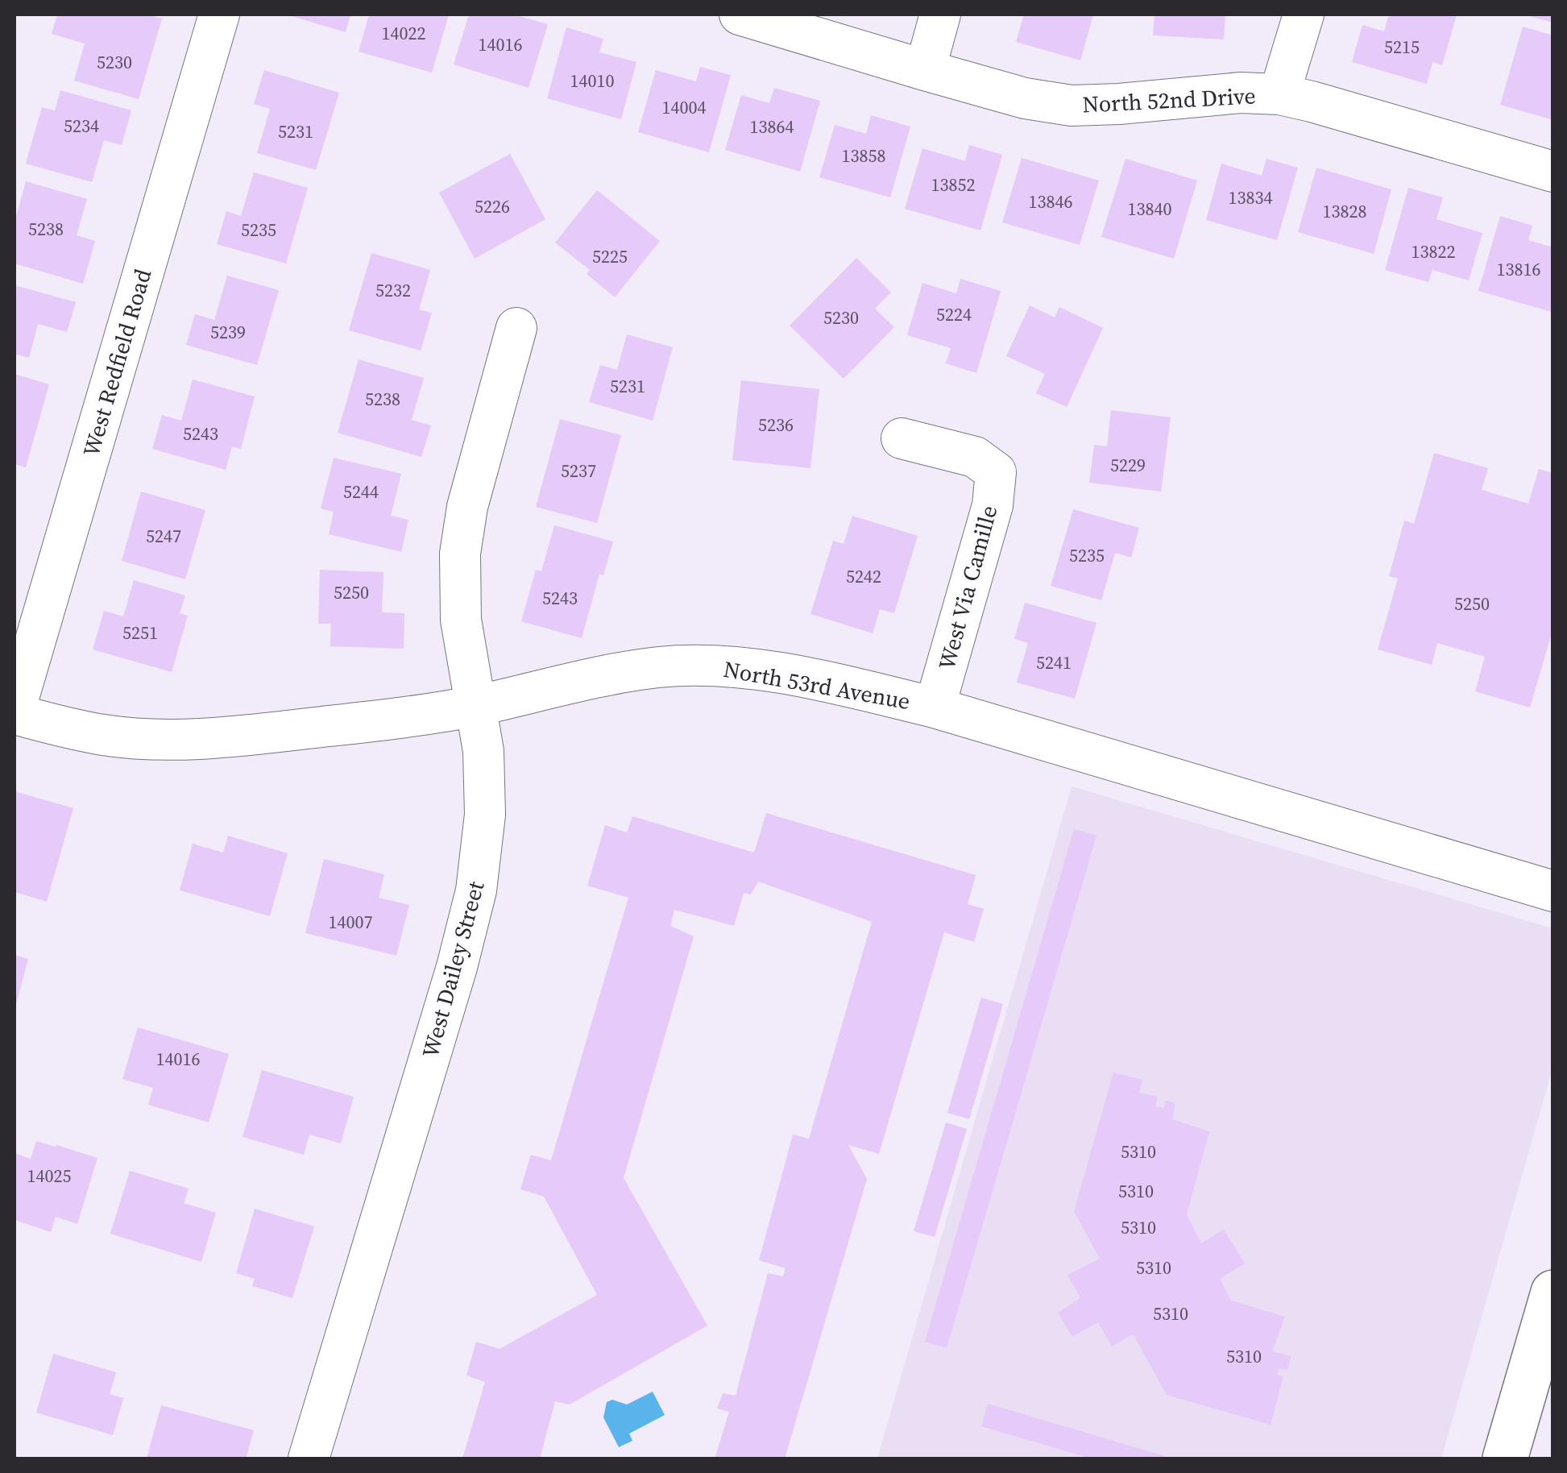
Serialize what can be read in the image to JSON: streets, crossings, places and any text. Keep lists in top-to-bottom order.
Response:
{
  "streets": {
    "street": [
      "North 52nd Drive",
      "West Redfield Road",
      "West Via Camille",
      "North 53rd Avenue",
      "West Dailey Street"
    ]
  },
  "crossings": [
    ["West Redfield Road", "North 53rd Avenue"],
    ["West Via Camille", "North 53rd Avenue"],
    ["North 53rd Avenue", "West Dailey Street"]
  ],
  "house_numbers": [
    "14022",
    "14016",
    "5215",
    "5230",
    "14010",
    "14004",
    "5234",
    "13864",
    "5231",
    "13858",
    "13852",
    "13834",
    "13846",
    "5226",
    "13840",
    "13828",
    "5238",
    "5235",
    "13822",
    "5225",
    "13816",
    "5232",
    "5224",
    "5230",
    "5239",
    "5231",
    "5238",
    "5236",
    "5243",
    "5229",
    "5237",
    "5244",
    "5247",
    "5235",
    "5242",
    "5250",
    "5243",
    "5250",
    "5251",
    "5241",
    "14007",
    "14016",
    "5310",
    "14025",
    "5310",
    "5310",
    "5310",
    "5310",
    "5310"
  ]
}
